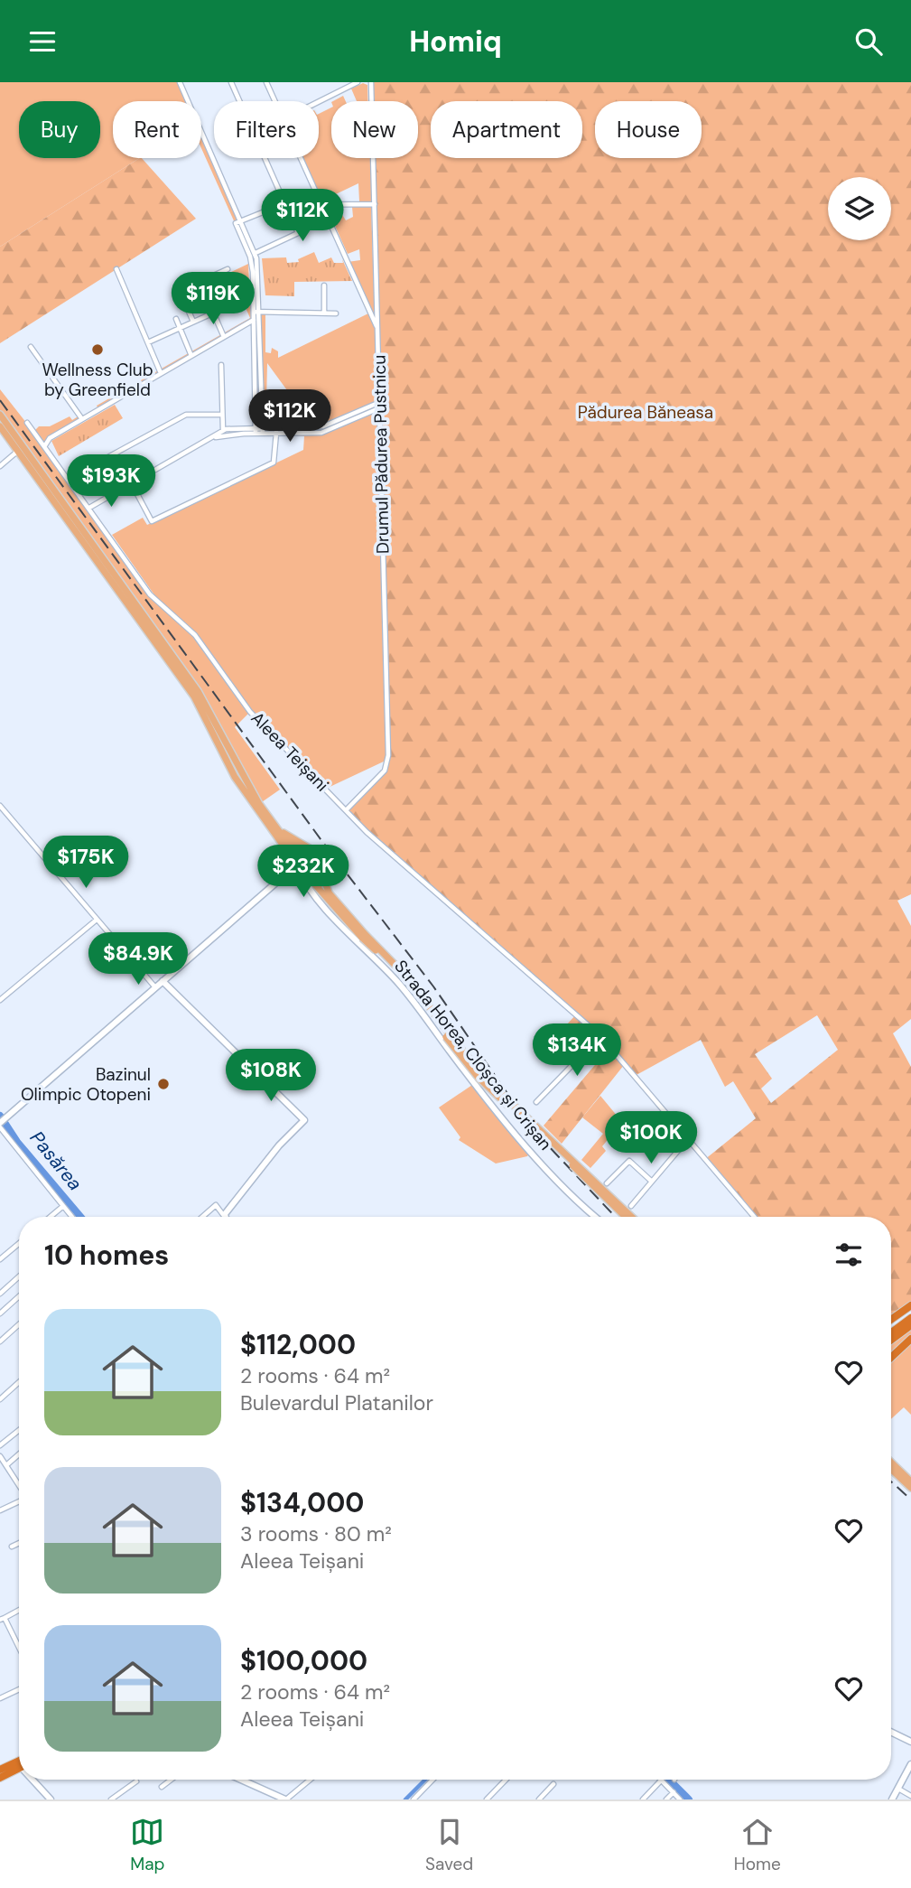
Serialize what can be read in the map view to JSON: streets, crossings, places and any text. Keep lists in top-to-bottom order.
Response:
{
  "streets": {
    "main road": ["Strada Horea, Cloșca și Crișan"],
    "street": ["Drumul Pădurea Pustnicu", "Aleea Teișani"]
  },
  "crossings": [
    ["Drumul Pădurea Pustnicu", "Aleea Teișani"]
  ],
  "water": ["Pasărea"],
  "parks": ["Pădurea Băneasa"],
  "places": ["Wellness Club by Greenfield", "Bazinul Olimpic Otopeni"],
  "page": {
    "header": "Homiq",
    "chip": [
      "Buy",
      "Rent",
      "Filters",
      "New",
      "Apartment",
      "House"
    ],
    "price": [
      "$112K",
      "$119K",
      "$112K",
      "$193K",
      "$175K",
      "$232K",
      "$84.9K",
      "$134K",
      "$108K",
      "$100K"
    ],
    "heading": "10 homes",
    "list": [
      {
        "name": "$112,000",
        "note": "2 rooms · 64 m² · Bulevardul Platanilor"
      },
      {
        "name": "$134,000",
        "note": "3 rooms · 80 m² · Aleea Teișani"
      },
      {
        "name": "$100,000",
        "note": "2 rooms · 64 m² · Aleea Teișani"
      }
    ],
    "tabs": ["Map", "Saved", "Home"]
  }
}
